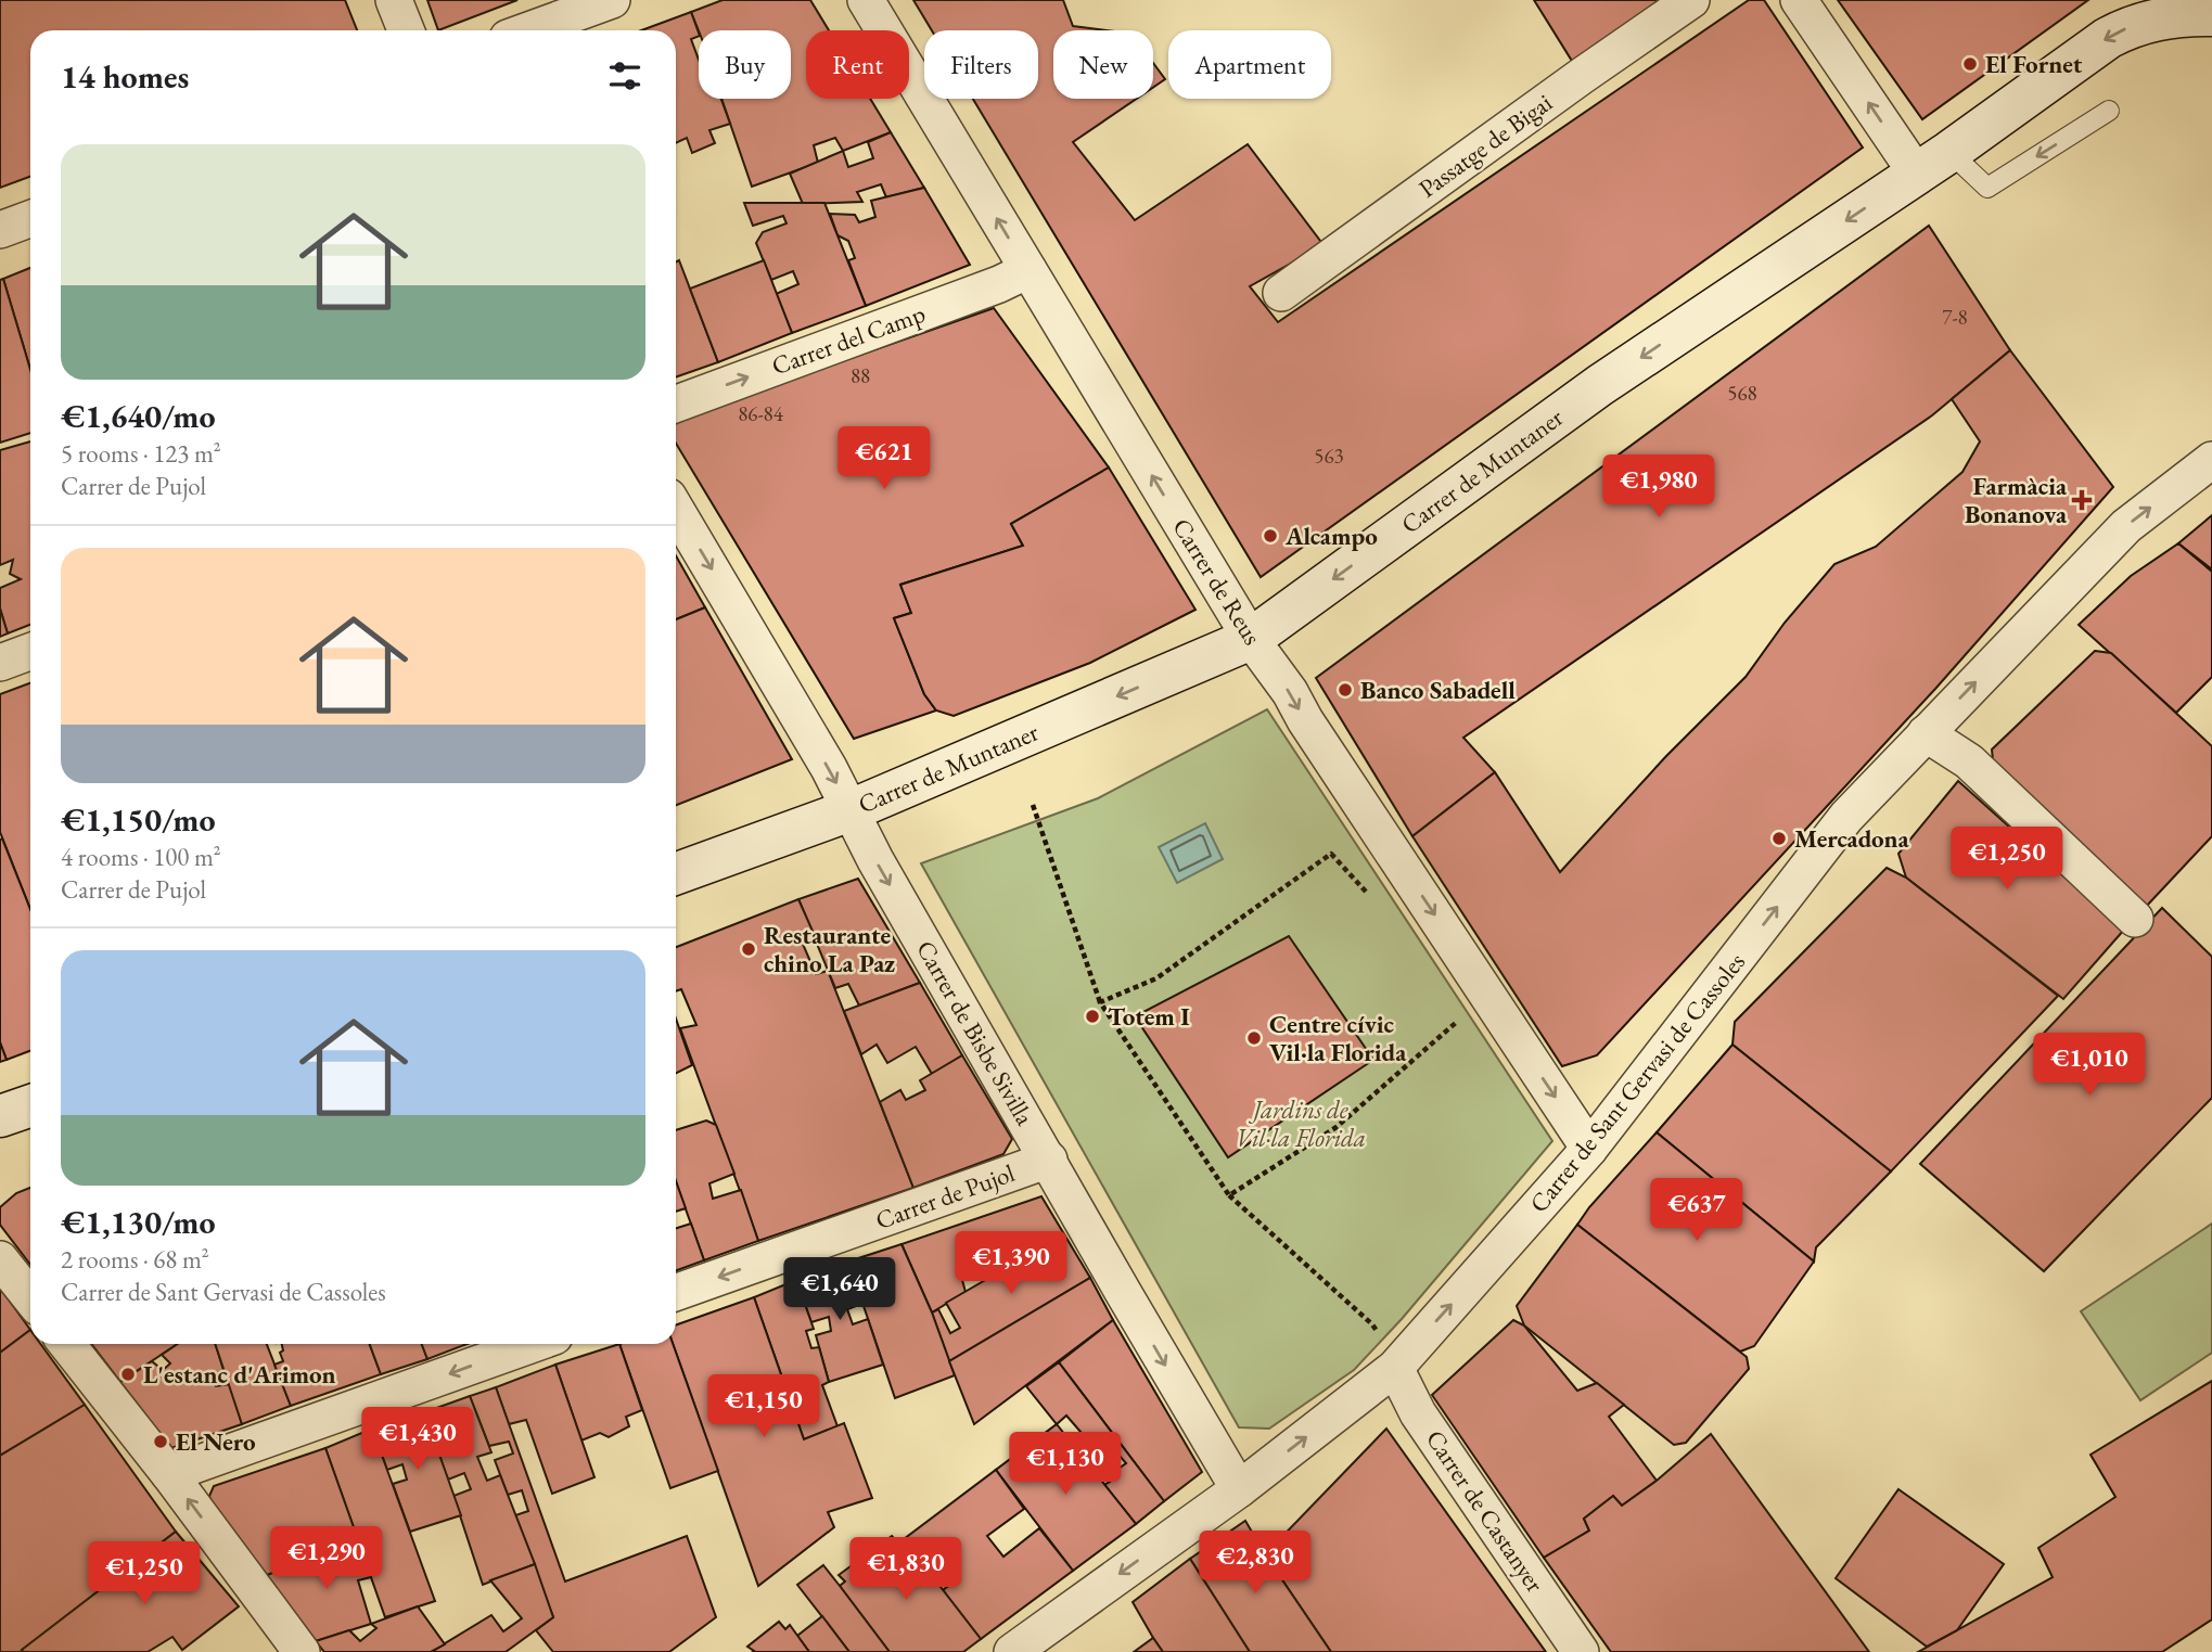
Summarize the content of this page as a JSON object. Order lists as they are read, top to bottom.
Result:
{
  "streets": {
    "street": [
      "Passatge de Bigai",
      "Carrer del Camp",
      "Carrer de Muntaner",
      "Carrer de Reus",
      "Carrer de Bisbe Sivilla",
      "Carrer de Sant Gervasi de Cassoles",
      "Carrer de Pujol",
      "Carrer de Castanyer"
    ]
  },
  "crossings": [
    ["Carrer del Camp", "Carrer de Reus"],
    ["Carrer de Muntaner", "Carrer de Reus"],
    ["Carrer de Muntaner", "Carrer de Bisbe Sivilla"],
    ["Carrer de Reus", "Carrer de Sant Gervasi de Cassoles"],
    ["Carrer de Bisbe Sivilla", "Carrer de Sant Gervasi de Cassoles"],
    ["Carrer de Bisbe Sivilla", "Carrer de Pujol"],
    ["Carrer de Sant Gervasi de Cassoles", "Carrer de Castanyer"]
  ],
  "one_way": [
    "Carrer del Camp",
    "Carrer de Muntaner",
    "Carrer de Bisbe Sivilla",
    "Carrer de Pujol"
  ],
  "parks": ["Jardins de Vil·la Florida"],
  "places": {
    "other": [
      "El Fornet",
      "Alcampo",
      "Banco Sabadell",
      "Mercadona",
      "Restaurante chino La Paz",
      "Totem I",
      "Centre cívic Vil·la Florida",
      "L'estanc d'Arimon",
      "El Nero"
    ],
    "health": ["Farmàcia Bonanova"]
  },
  "house_numbers": [
    "7-8",
    "88",
    "568",
    "86-84",
    "563"
  ],
  "page": {
    "chip": [
      "Buy",
      "Rent",
      "Filters",
      "New",
      "Apartment"
    ],
    "heading": "14 homes",
    "list": [
      {
        "name": "€1,640/mo",
        "note": "5 rooms · 123 m² · Carrer de Pujol"
      },
      {
        "name": "€1,150/mo",
        "note": "4 rooms · 100 m² · Carrer de Pujol"
      },
      {
        "name": "€1,130/mo",
        "note": "2 rooms · 68 m² · Carrer de Sant Gervasi de Cassoles"
      }
    ],
    "price": [
      "€621",
      "€1,980",
      "€1,250",
      "€1,010",
      "€637",
      "€1,390",
      "€1,640",
      "€1,150",
      "€1,430",
      "€1,130",
      "€1,290",
      "€2,830",
      "€1,830",
      "€1,250"
    ]
  }
}
